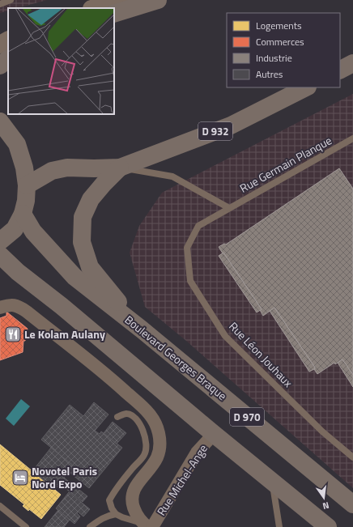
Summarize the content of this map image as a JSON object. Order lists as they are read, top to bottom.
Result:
{
  "streets": {
    "main road": ["D 932", "Boulevard Georges Braque", "D 970"],
    "street": ["Rue Michel-Ange"],
    "lane": ["Rue Germain Planque", "Rue Léon Jouhaux"]
  },
  "crossings": [
    ["Rue Germain Planque", "Rue Léon Jouhaux"],
    ["D 970", "Rue Michel-Ange"]
  ],
  "places": {
    "restaurant": ["Le Kolam Aulany"],
    "hotel": ["Novotel Paris Nord Expo"]
  },
  "legend": [
    "Logements",
    "Commerces",
    "Industrie",
    "Autres"
  ],
  "north": "bottom"
}
